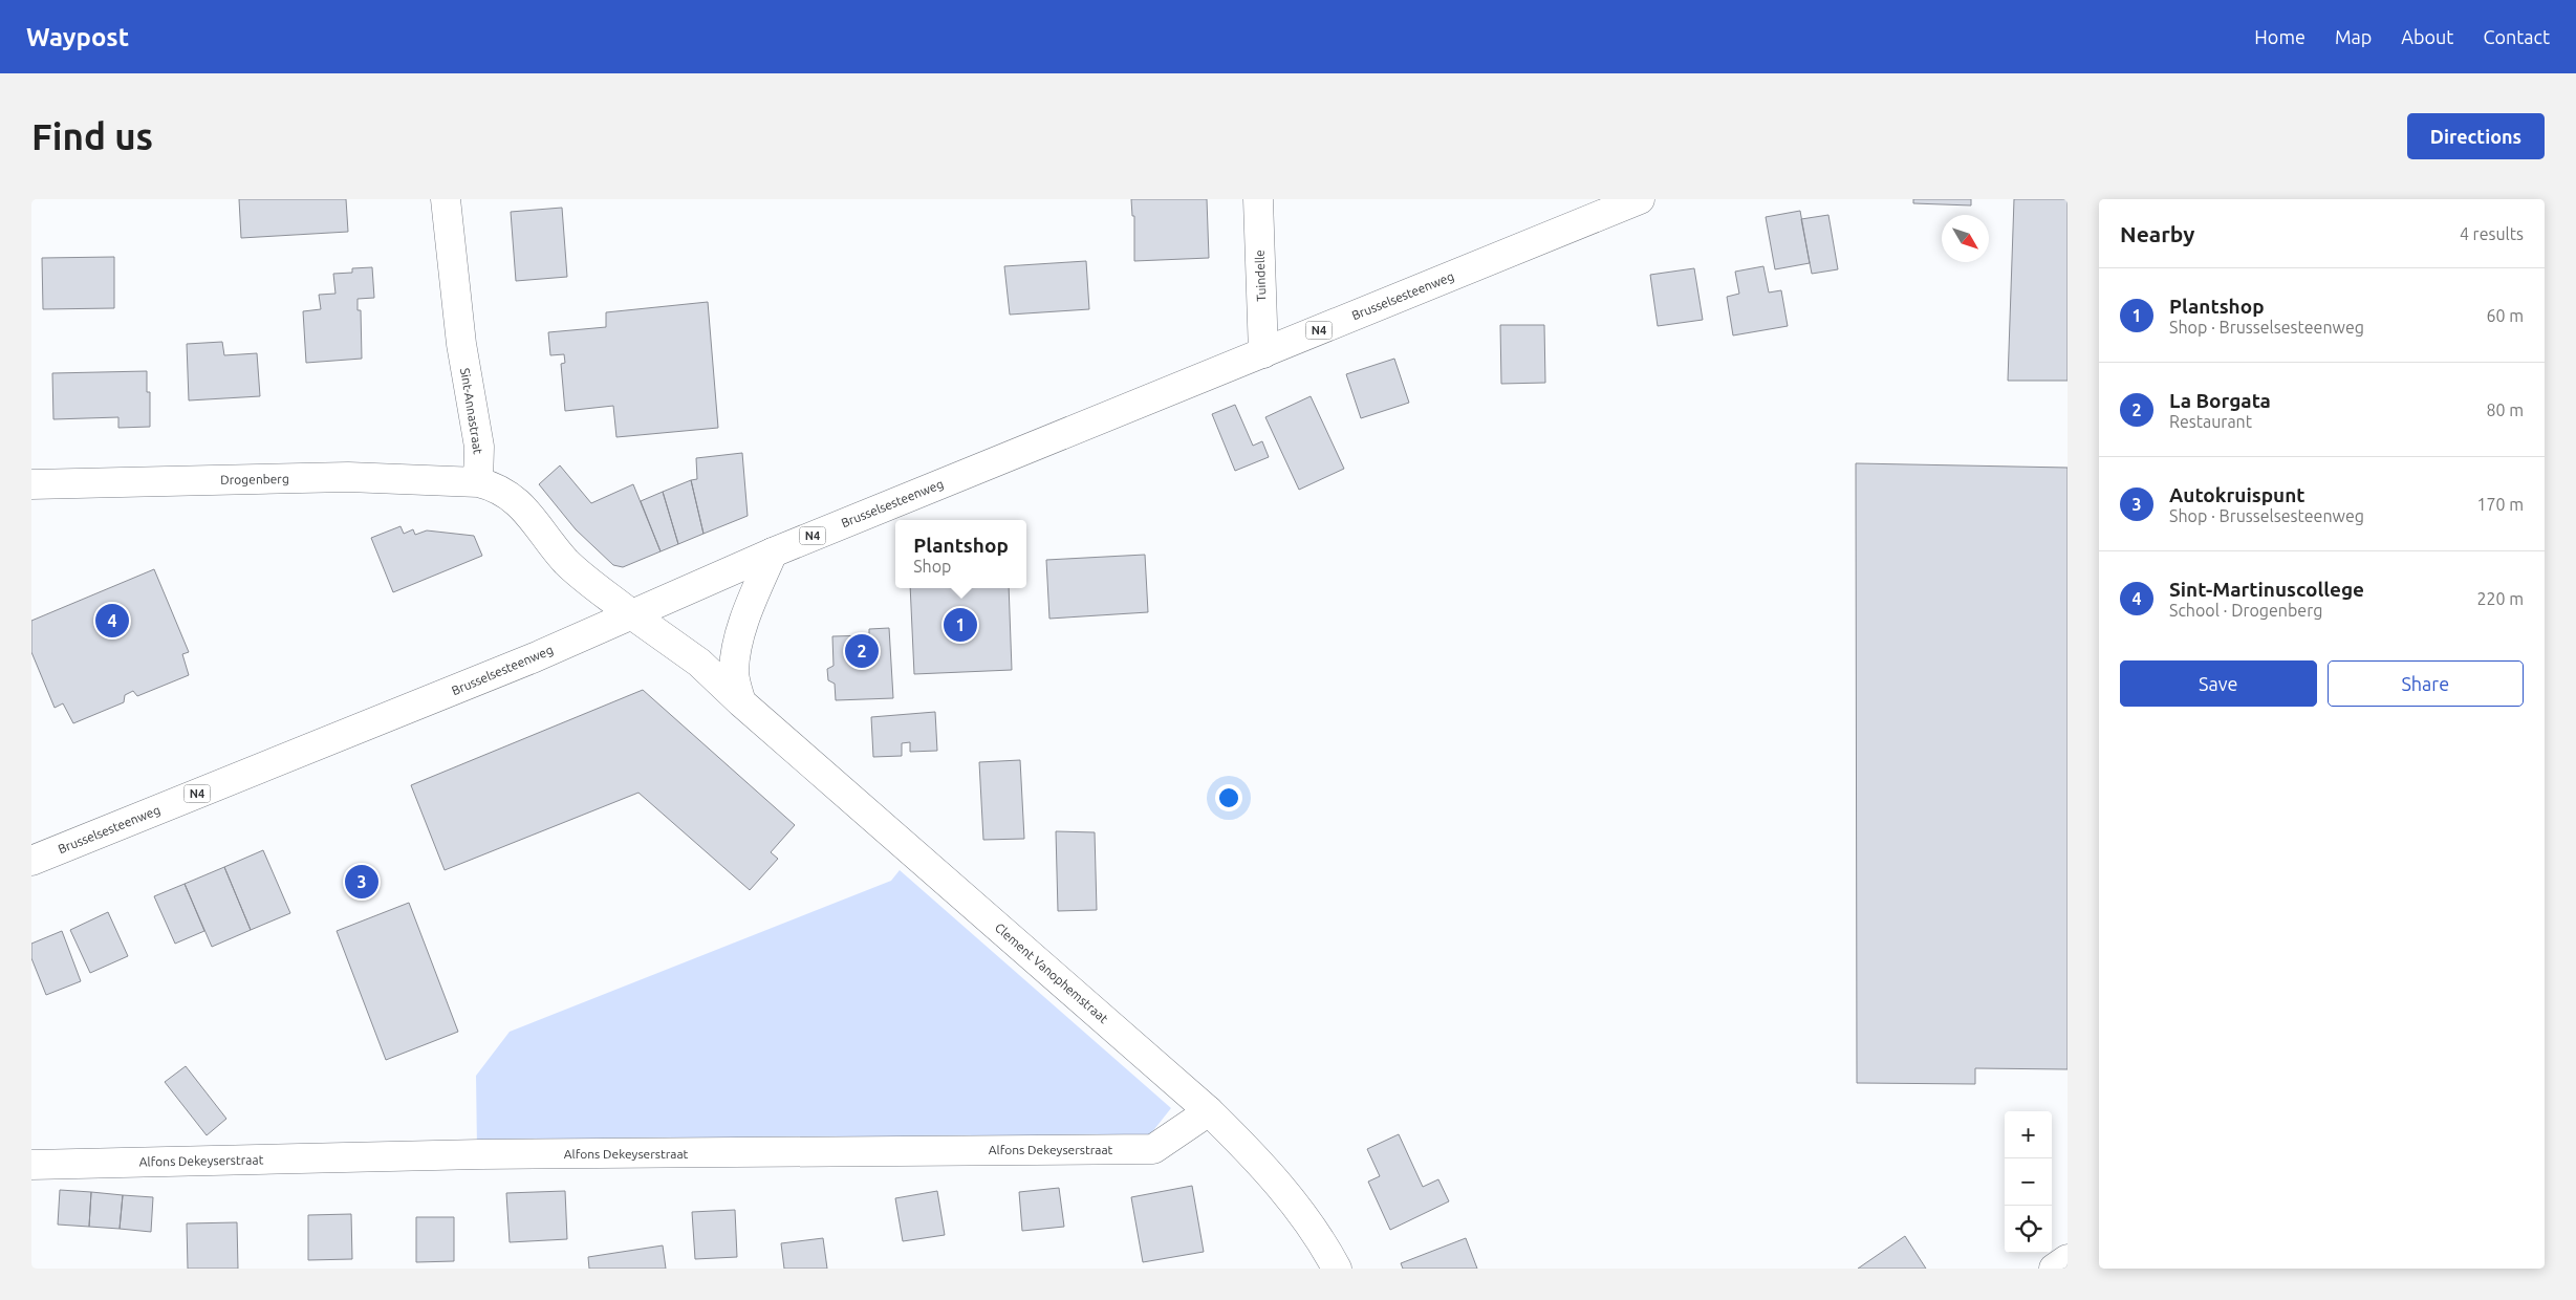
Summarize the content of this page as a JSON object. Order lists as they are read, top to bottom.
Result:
{
  "streets": {
    "street": [
      "Tuindelle",
      "Brusselsesteenweg",
      "N4",
      "Sint-Annastraat",
      "Drogenberg",
      "Clement Vanophemstraat",
      "Alfons Dekeyserstraat"
    ]
  },
  "crossings": [
    ["Tuindelle", "Brusselsesteenweg"],
    ["Brusselsesteenweg", "Clement Vanophemstraat"],
    ["Sint-Annastraat", "Drogenberg"],
    ["Clement Vanophemstraat", "Alfons Dekeyserstraat"]
  ],
  "north": "bottom right",
  "page": {
    "header": "Waypost",
    "nav": [
      "Home",
      "Map",
      "About",
      "Contact"
    ],
    "buttons": [
      "Directions",
      ["Save", "Share"]
    ],
    "title": "Find us",
    "heading": ["Nearby", "4 results"],
    "list": [
      {
        "mark": "1",
        "name": "Plantshop",
        "note": "Shop · Brusselsesteenweg",
        "value": "60 m"
      },
      {
        "mark": "2",
        "name": "La Borgata",
        "note": "Restaurant",
        "value": "80 m"
      },
      {
        "mark": "3",
        "name": "Autokruispunt",
        "note": "Shop · Brusselsesteenweg",
        "value": "170 m"
      },
      {
        "mark": "4",
        "name": "Sint-Martinuscollege",
        "note": "School · Drogenberg",
        "value": "220 m"
      }
    ],
    "popup": ["Plantshop", "Shop"],
    "pins": [
      "4",
      "1",
      "2",
      "3"
    ],
    "map_buttons": ["+", "−"]
  }
}
